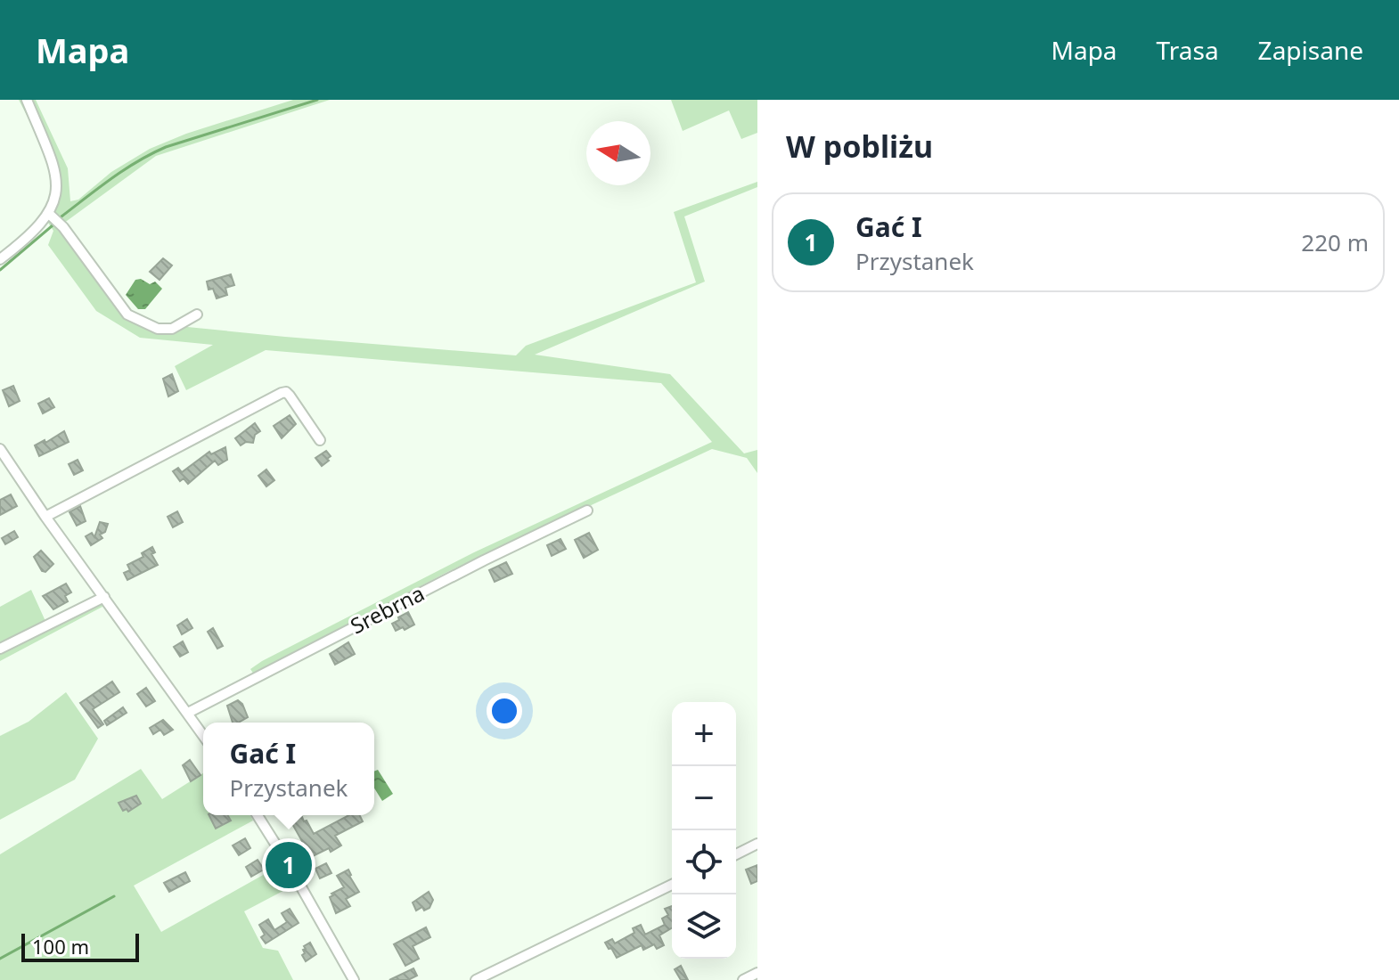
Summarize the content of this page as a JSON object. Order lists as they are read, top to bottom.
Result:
{
  "streets": {
    "street": ["Srebrna"]
  },
  "scale_bar": "100 m",
  "north": "left",
  "page": {
    "header": "Mapa",
    "nav": ["Mapa", "Trasa", "Zapisane"],
    "heading": "W pobliżu",
    "list": [
      {
        "mark": "1",
        "name": "Gać I",
        "note": "Przystanek",
        "value": "220 m"
      }
    ],
    "map_buttons": ["+", "−"],
    "popup": ["Gać I", "Przystanek"],
    "pins": "1",
    "scale": "100 m"
  }
}
